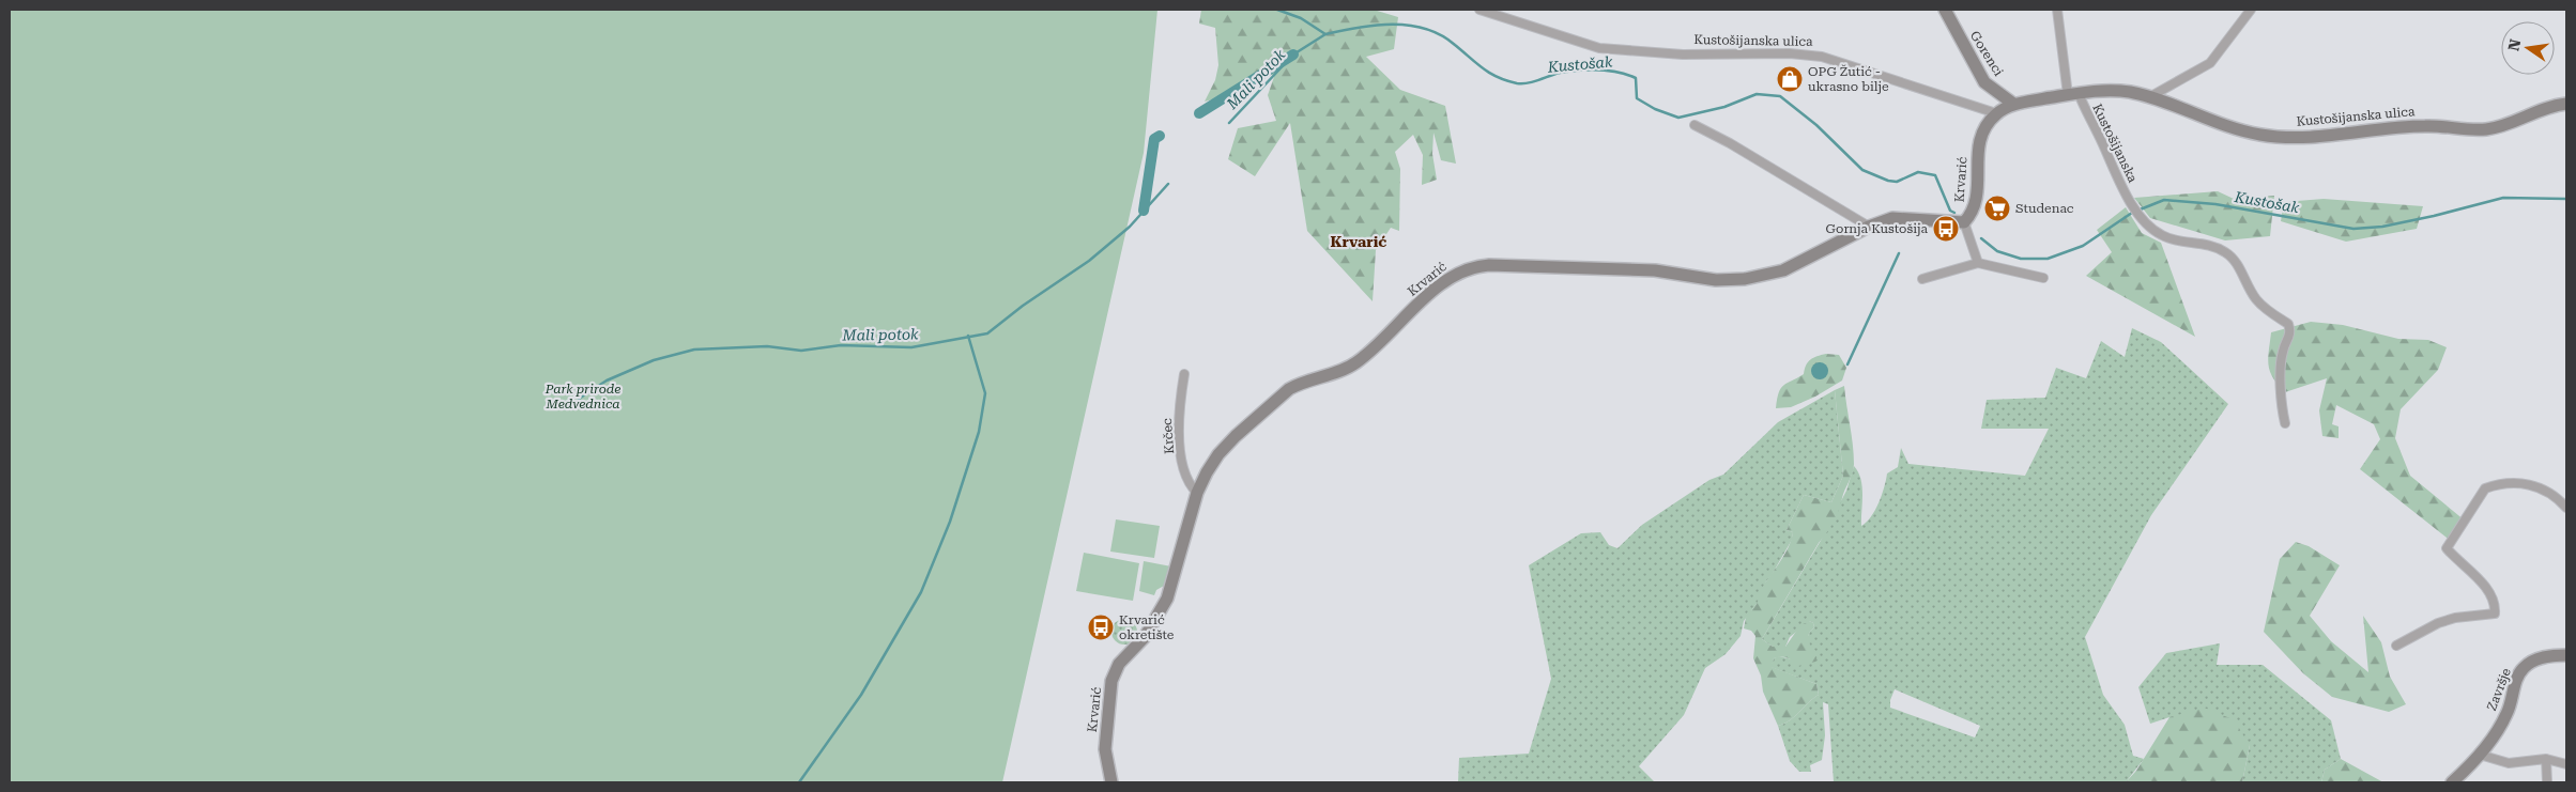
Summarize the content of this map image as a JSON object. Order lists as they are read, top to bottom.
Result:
{
  "streets": {
    "street": [
      "Kustošijanska ulica",
      "Gorenci",
      "Kustošijanska",
      "Krvarić",
      "Krčec",
      "Završje"
    ]
  },
  "crossings": [
    ["Kustošijanska ulica", "Gorenci"],
    ["Kustošijanska ulica", "Kustošijanska"],
    ["Kustošijanska ulica", "Krvarić"],
    ["Krvarić", "Krčec"]
  ],
  "districts": ["Krvarić"],
  "water": ["Kustošak", "Mali potok"],
  "parks": ["Park prirode Medvednica"],
  "places": {
    "shop": ["OPG Žutić - ukrasno bilje"],
    "supermarket": ["Studenac"],
    "bus stop": ["Gornja Kustošija", "Krvarić okretište"]
  },
  "north": "left"
}
